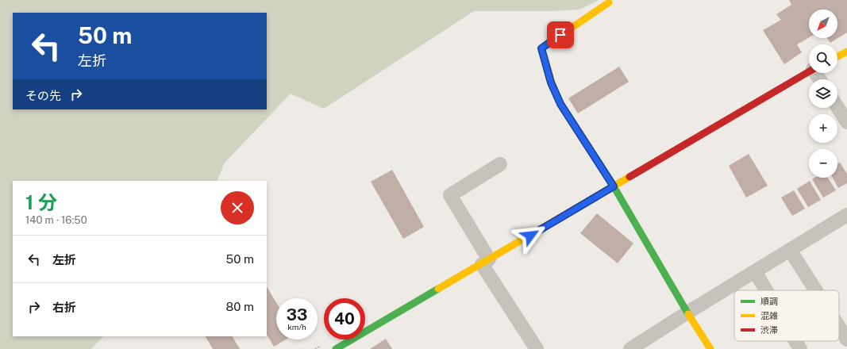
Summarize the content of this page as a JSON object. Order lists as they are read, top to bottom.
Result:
{
  "legend": ["順調", "混雑", "渋滞"],
  "north": "bottom left",
  "page": {
    "map_buttons": ["+", "−"],
    "turn": ["50 m", "左折"],
    "then": "その先",
    "heading": ["1 分", "140 m · 16:50"],
    "list": [
      {
        "name": "左折",
        "value": "50 m"
      },
      {
        "name": "右折",
        "value": "80 m"
      }
    ],
    "speed": "33 km/h",
    "limit": "40"
  }
}
